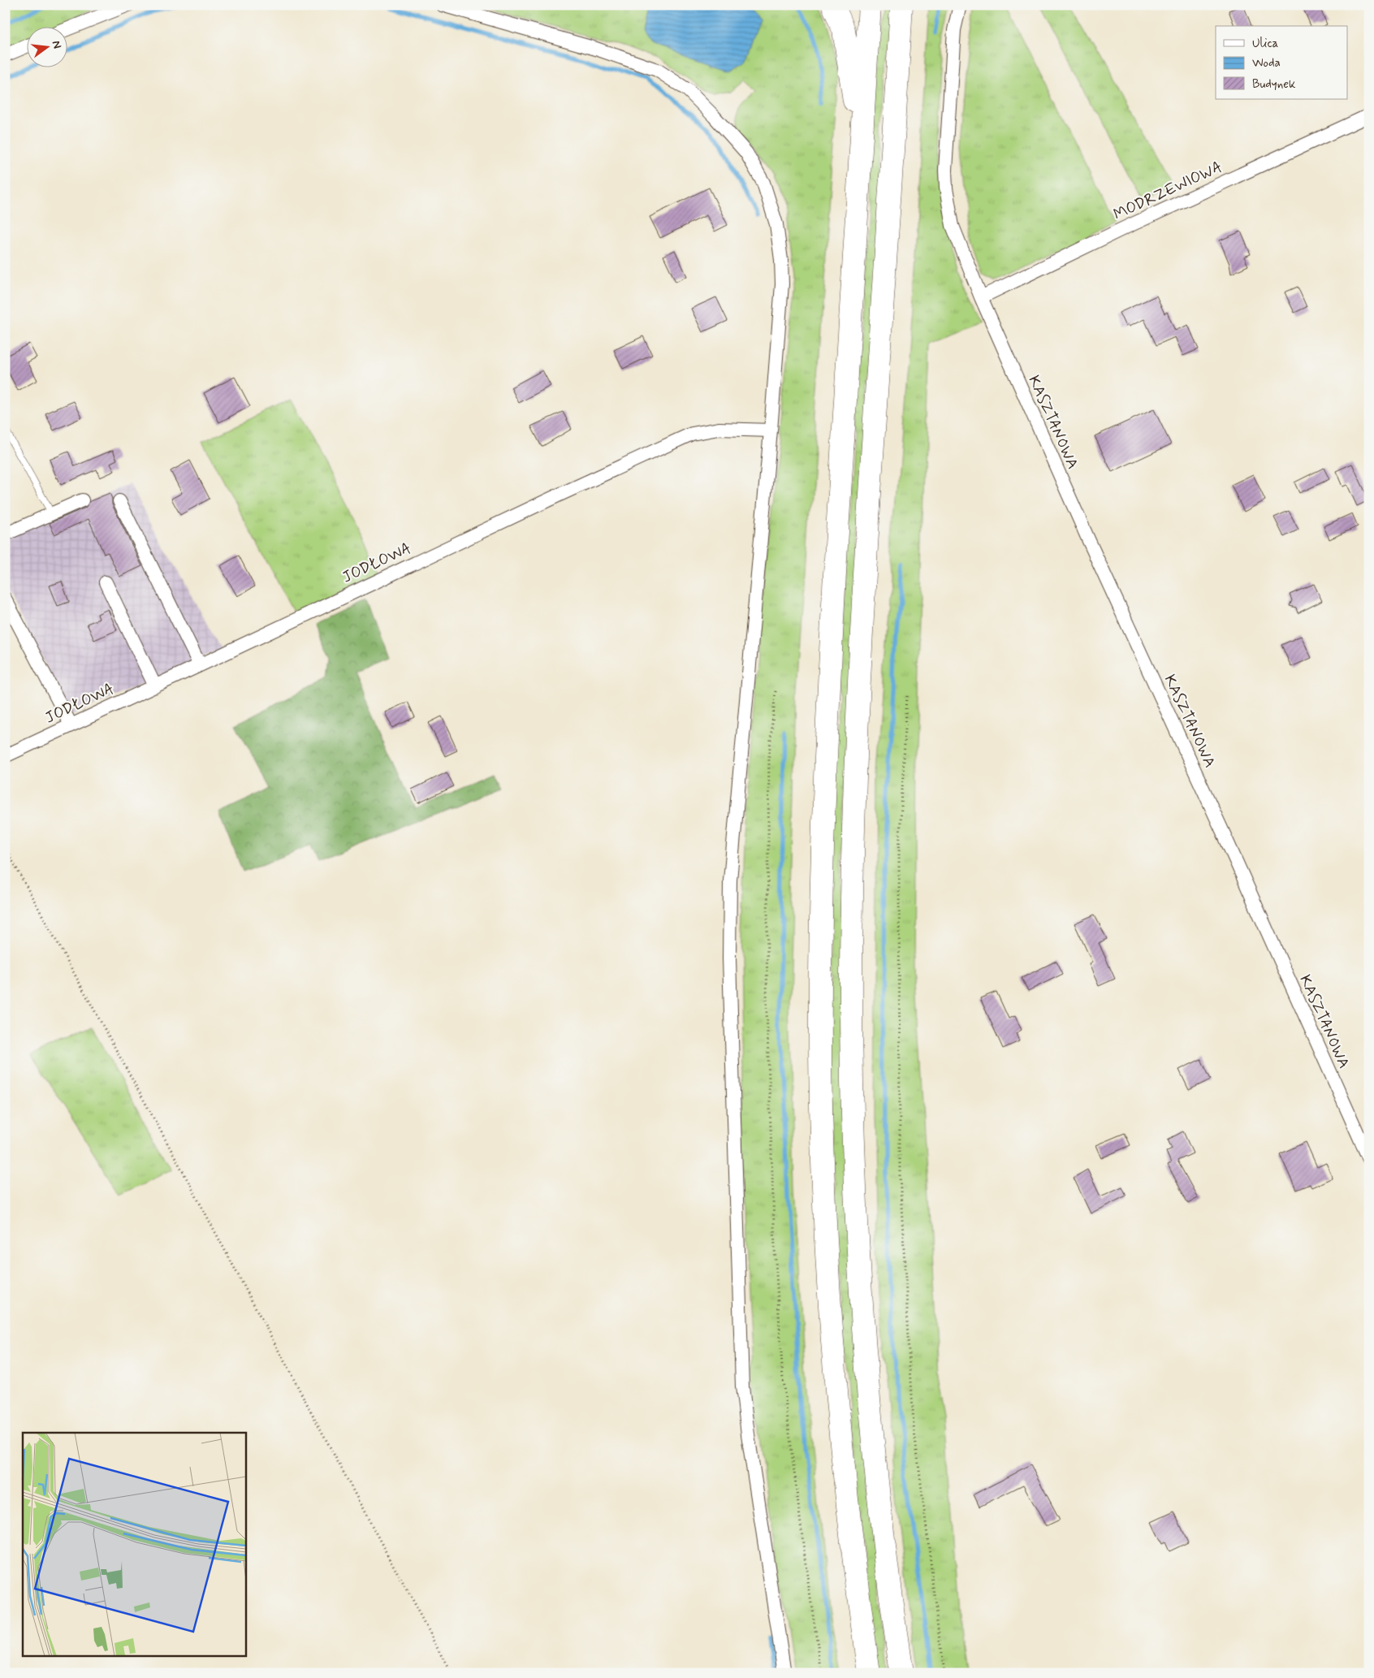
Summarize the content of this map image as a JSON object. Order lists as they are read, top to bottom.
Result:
{
  "streets": {
    "street": ["MODRZEWIOWA", "KASZTANOWA", "JODŁOWA"]
  },
  "crossings": [
    ["MODRZEWIOWA", "KASZTANOWA"]
  ],
  "legend": ["Ulica", "Woda", "Budynek"],
  "north": "right"
}
